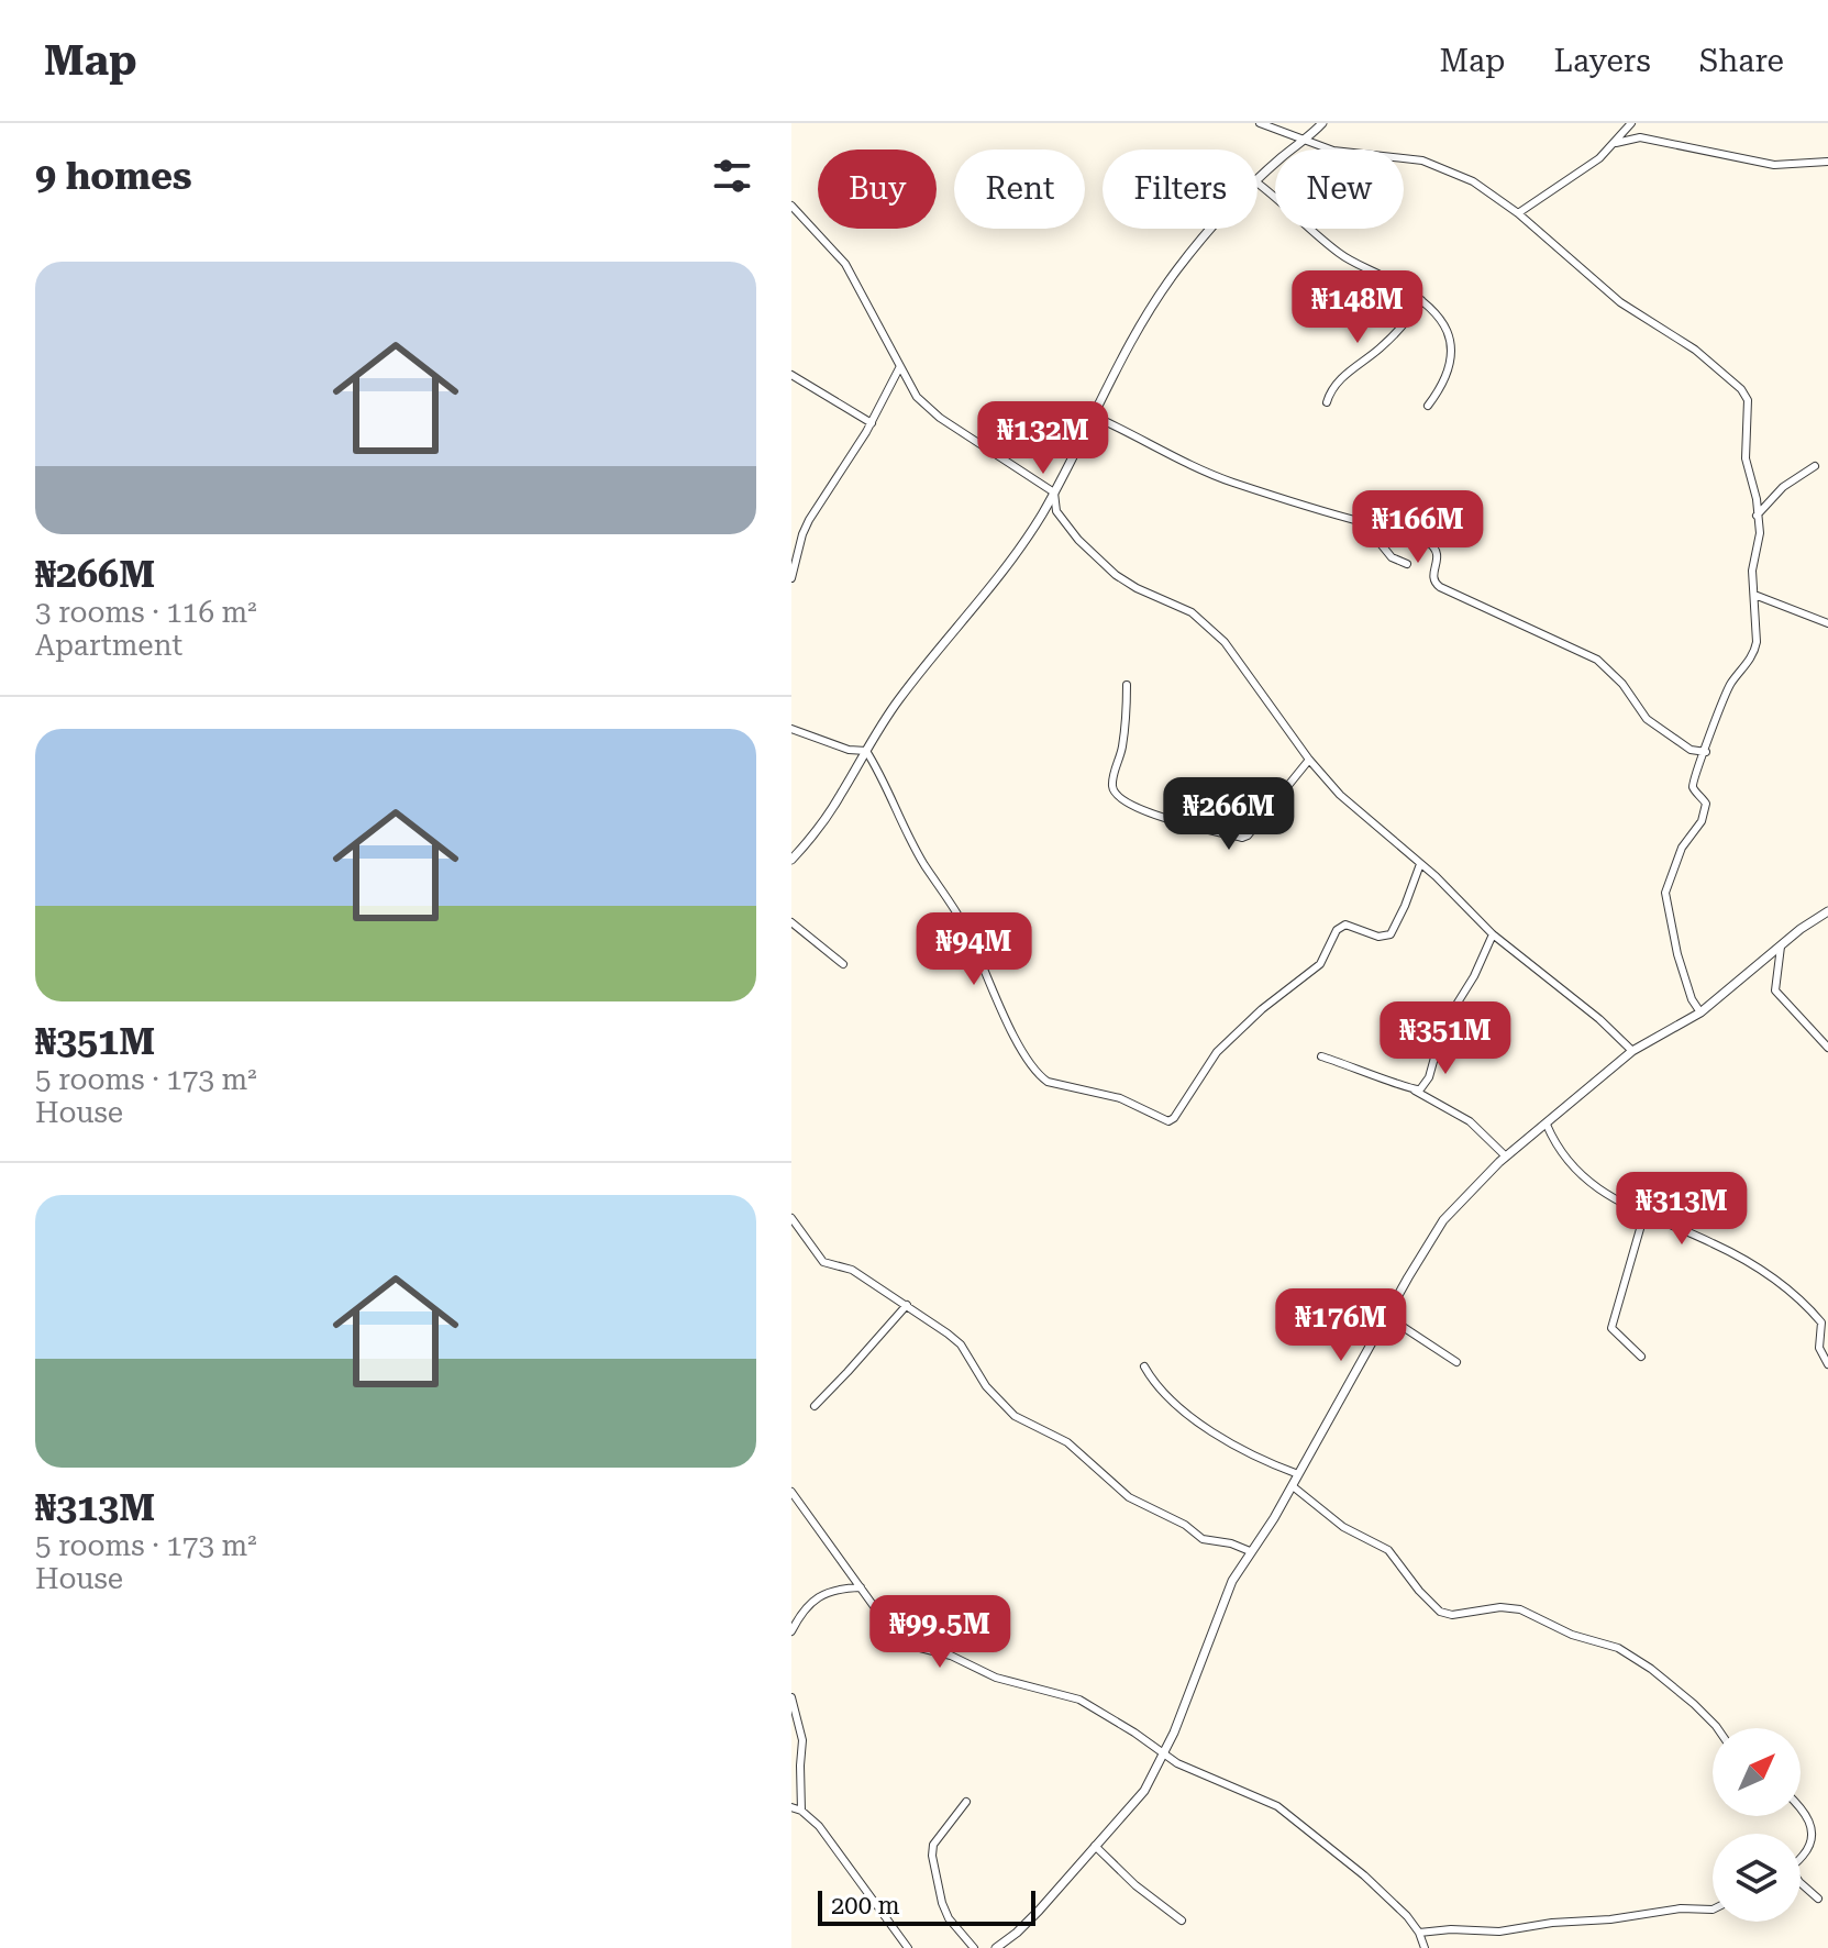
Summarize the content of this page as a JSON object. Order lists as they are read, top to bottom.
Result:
{
  "scale_bar": "200 m",
  "north": "top right",
  "page": {
    "header": "Map",
    "nav": ["Map", "Layers", "Share"],
    "heading": "9 homes",
    "chip": [
      "Buy",
      "Rent",
      "Filters",
      "New"
    ],
    "list": [
      {
        "name": "₦266M",
        "note": "3 rooms · 116 m² · Apartment"
      },
      {
        "name": "₦351M",
        "note": "5 rooms · 173 m² · House"
      },
      {
        "name": "₦313M",
        "note": "5 rooms · 173 m² · House"
      }
    ],
    "price": [
      "₦148M",
      "₦132M",
      "₦166M",
      "₦266M",
      "₦94M",
      "₦351M",
      "₦313M",
      "₦176M",
      "₦99.5M"
    ],
    "scale": "200 m"
  }
}
